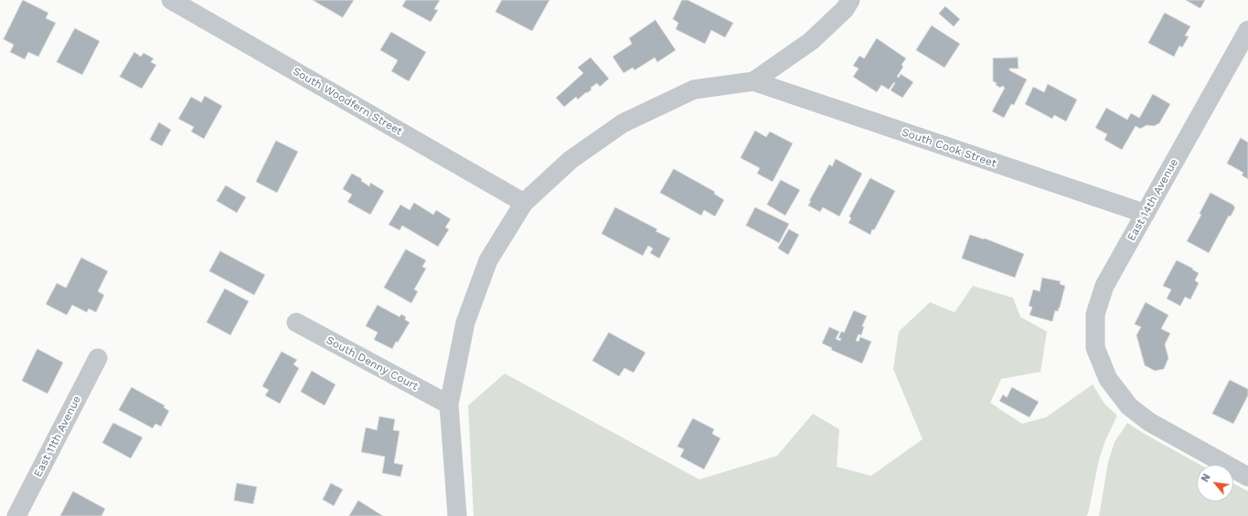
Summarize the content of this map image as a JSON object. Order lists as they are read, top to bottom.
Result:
{
  "streets": {
    "street": [
      "South Woodfern Street",
      "South Cook Street",
      "East 14th Avenue",
      "South Denny Court",
      "East 11th Avenue"
    ]
  },
  "crossings": [
    ["South Cook Street", "East 14th Avenue"]
  ],
  "north": "top left"
}
